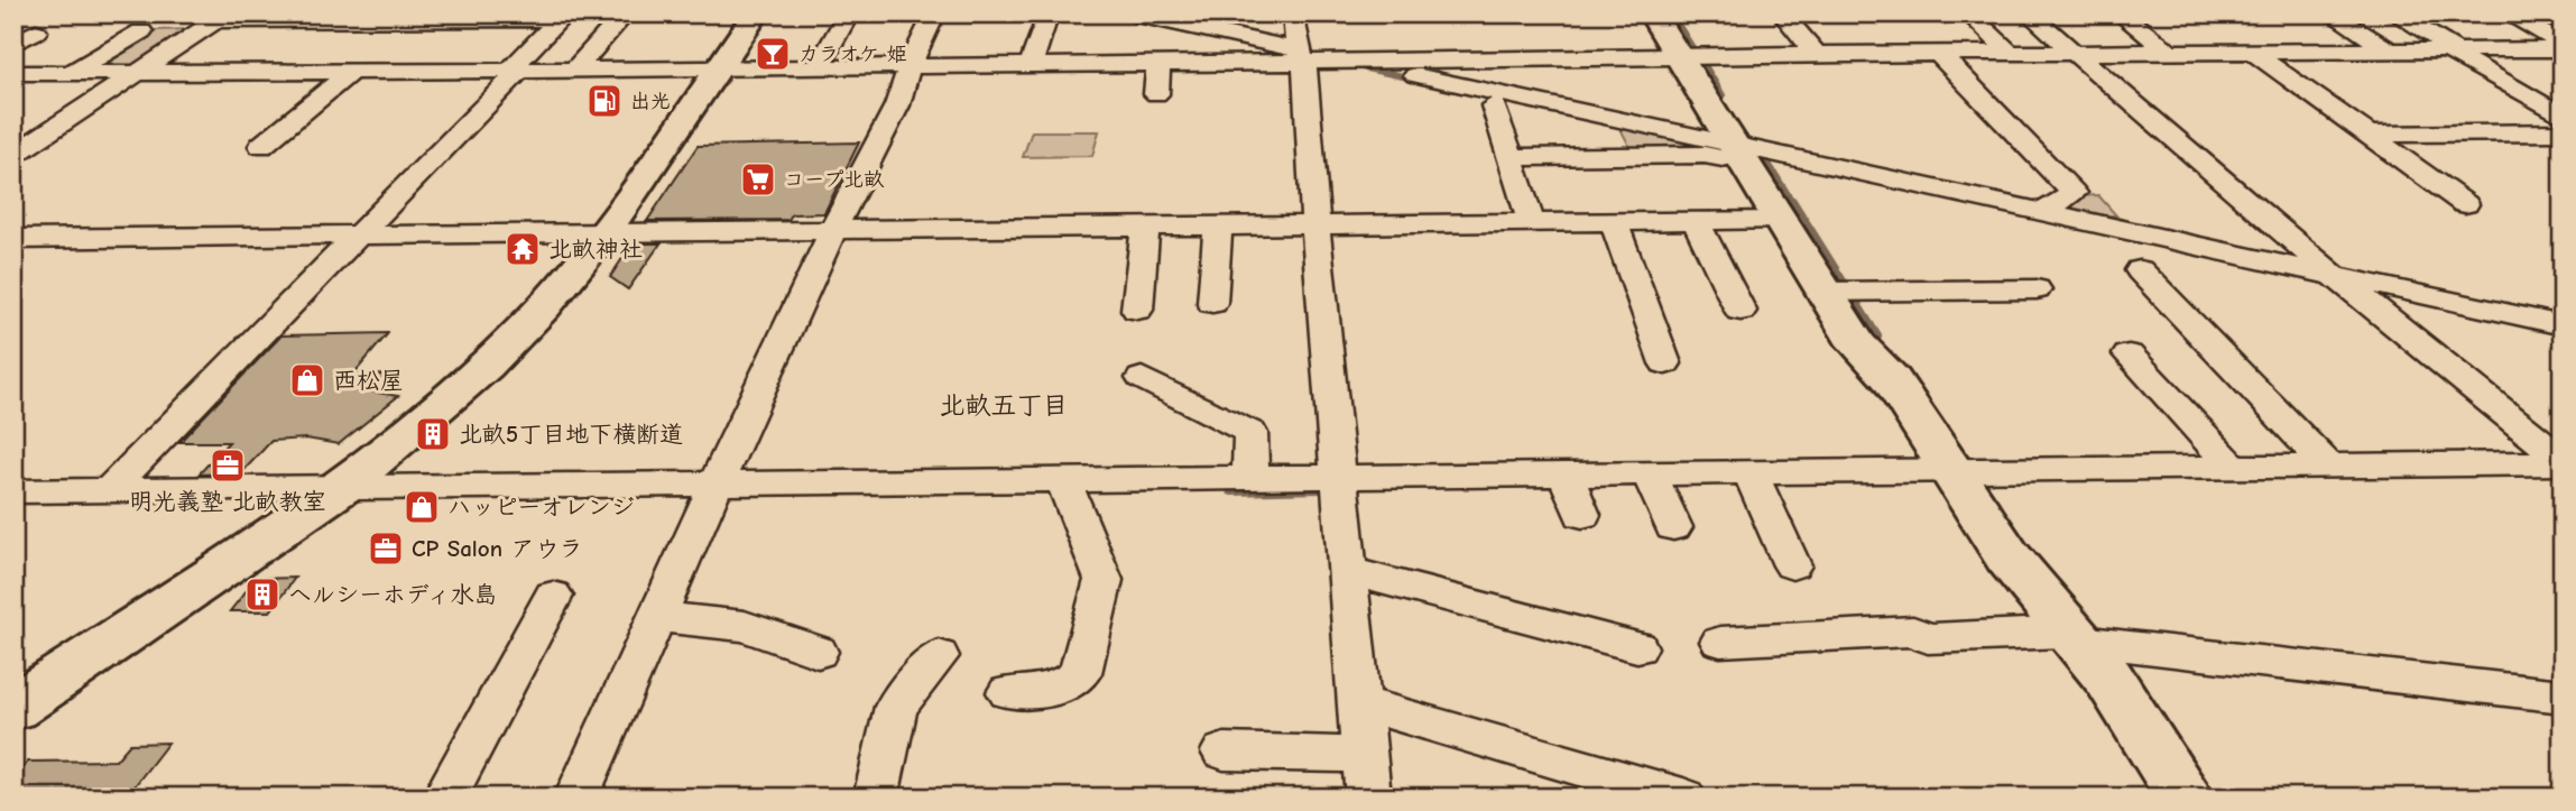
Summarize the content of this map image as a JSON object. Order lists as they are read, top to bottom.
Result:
{
  "districts": ["北畝五丁目"],
  "places": {
    "bar": ["カラオケ 姫"],
    "fuel station": ["出光"],
    "supermarket": ["コープ北畝"],
    "temple": ["北畝神社"],
    "shop": ["西松屋", "ハッピーオレンジ"],
    "building": ["北畝5丁目地下横断道", "ヘルシーホディ水島"],
    "office": ["明光義塾 北畝教室", "CP Salon アウラ"]
  }
}
